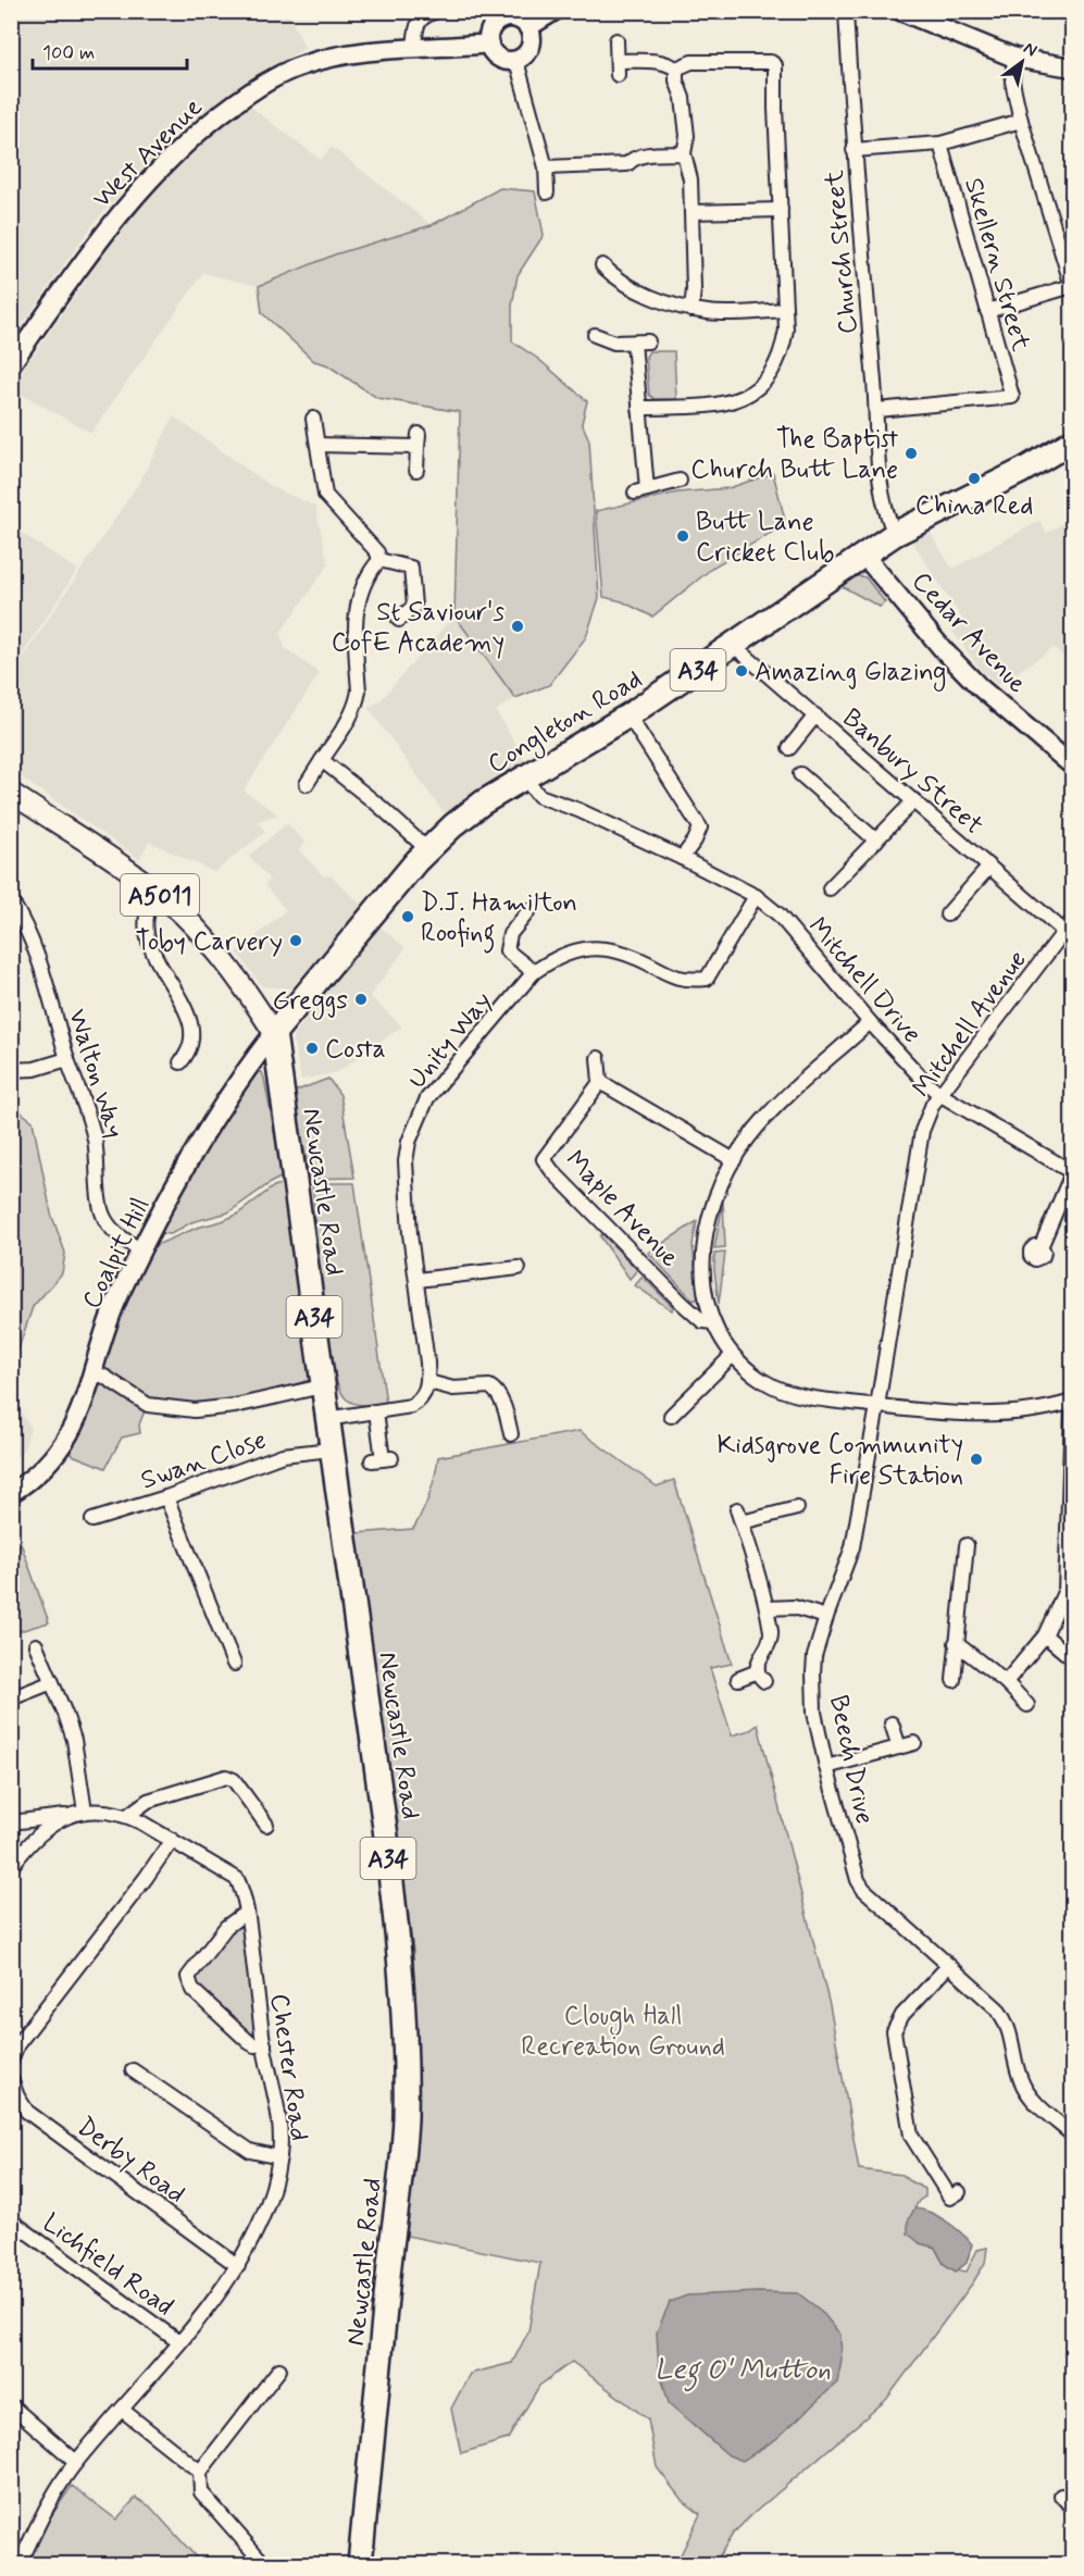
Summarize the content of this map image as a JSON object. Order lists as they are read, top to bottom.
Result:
{
  "streets": {
    "highway": ["A34", "Congleton Road", "Newcastle Road"],
    "main road": ["A5011"],
    "street": [
      "West Avenue",
      "Church Street",
      "Skellern Street",
      "Cedar Avenue",
      "Banbury Street",
      "Mitchell Drive",
      "Mitchell Avenue",
      "Unity Way",
      "Walton Way",
      "Maple Avenue",
      "Coalpit Hill",
      "Swan Close",
      "Beech Drive",
      "Chester Road",
      "Derby Road",
      "Lichfield Road"
    ]
  },
  "crossings": [
    ["Church Street", "Skellern Street"],
    ["Church Street", "Congleton Road"],
    ["Cedar Avenue", "Congleton Road"],
    ["Congleton Road", "Banbury Street"],
    ["Congleton Road", "A5011"],
    ["Congleton Road", "Mitchell Drive"],
    ["Congleton Road", "Newcastle Road"],
    ["Congleton Road", "Coalpit Hill"],
    ["Banbury Street", "Mitchell Avenue"],
    ["A5011", "Newcastle Road"],
    ["A5011", "Coalpit Hill"],
    ["Mitchell Drive", "Mitchell Avenue"],
    ["Mitchell Drive", "Unity Way"],
    ["Mitchell Avenue", "Beech Drive"],
    ["Walton Way", "Coalpit Hill"],
    ["Newcastle Road", "Coalpit Hill"],
    ["Newcastle Road", "Swan Close"],
    ["Chester Road", "Derby Road"],
    ["Chester Road", "Lichfield Road"]
  ],
  "water": ["Leg O' Mutton"],
  "parks": ["Clough Hall Recreation Ground"],
  "places": [
    "The Baptist Church Butt Lane",
    "China Red",
    "Butt Lane Cricket Club",
    "St Saviour's CofE Academy",
    "Amazing Glazing",
    "D.J. Hamilton Roofing",
    "Toby Carvery",
    "Greggs",
    "Costa",
    "Kidsgrove Community Fire Station"
  ],
  "scale_bar": "100 m",
  "north": "top right"
}
